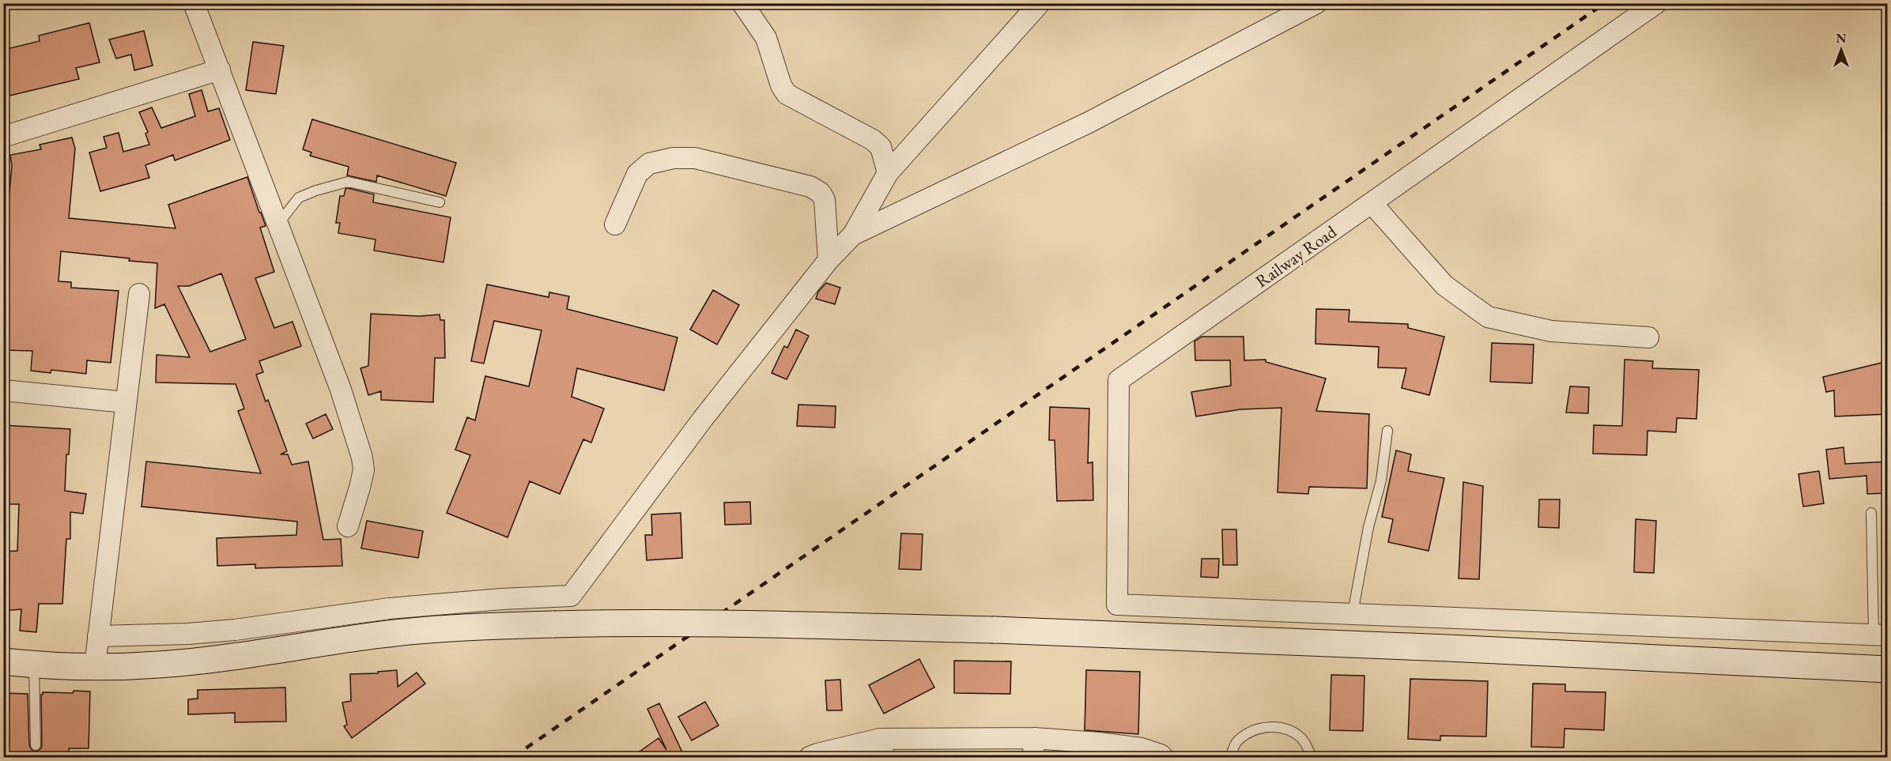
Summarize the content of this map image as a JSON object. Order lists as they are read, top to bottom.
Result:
{
  "streets": {
    "street": ["Railway Road"]
  },
  "north": "top"
}
